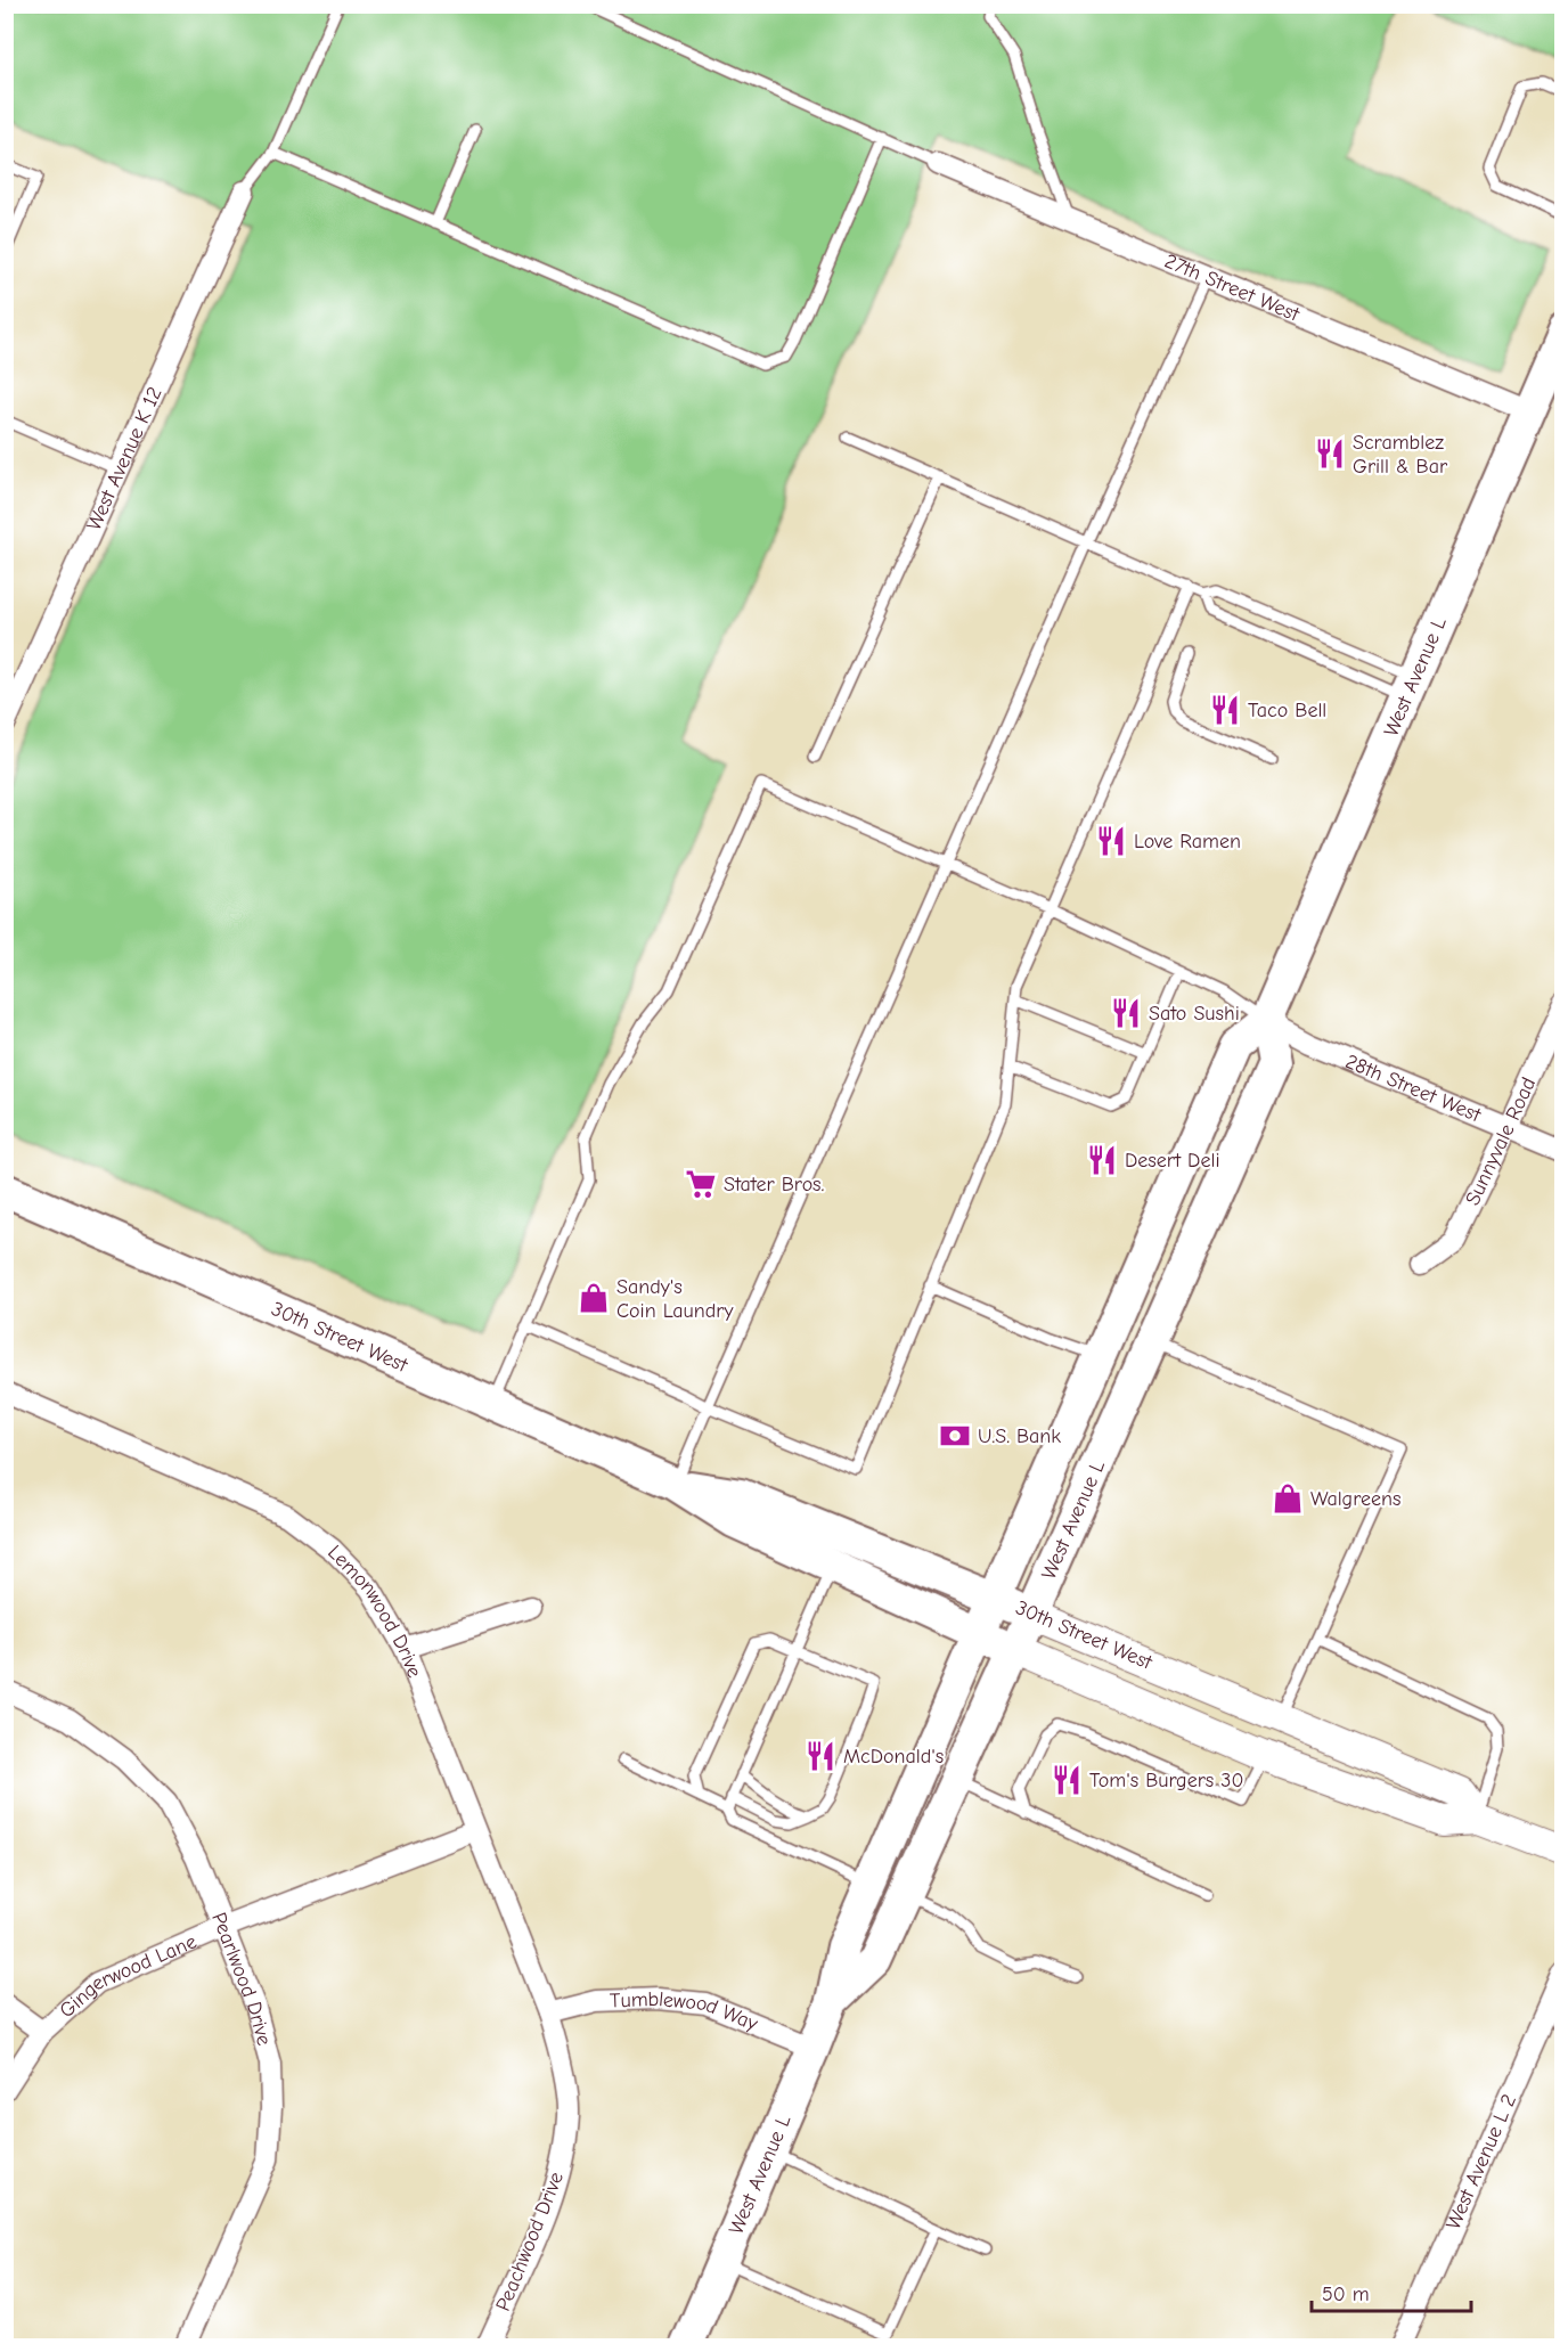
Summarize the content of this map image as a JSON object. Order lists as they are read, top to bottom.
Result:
{
  "streets": {
    "main road": ["West Avenue L", "30th Street West"],
    "street": [
      "27th Street West",
      "West Avenue K 12",
      "28th Street West",
      "Sunnyvale Road",
      "Lemonwood Drive",
      "Gingerwood Lane",
      "Pearlwood Drive",
      "Tumblewood Way",
      "West Avenue L 2",
      "Peachwood Drive"
    ]
  },
  "crossings": [
    ["27th Street West", "West Avenue L"],
    ["West Avenue L", "28th Street West"],
    ["West Avenue L", "30th Street West"],
    ["West Avenue L", "Tumblewood Way"],
    ["28th Street West", "Sunnyvale Road"],
    ["Lemonwood Drive", "Gingerwood Lane"],
    ["Lemonwood Drive", "Tumblewood Way"],
    ["Lemonwood Drive", "Peachwood Drive"],
    ["Gingerwood Lane", "Pearlwood Drive"],
    ["Tumblewood Way", "Peachwood Drive"]
  ],
  "places": {
    "restaurant": [
      "Scramblez Grill & Bar",
      "Taco Bell",
      "Love Ramen",
      "Sato Sushi",
      "Desert Deli",
      "McDonald's",
      "Tom's Burgers 30"
    ],
    "supermarket": ["Stater Bros."],
    "shop": ["Sandy's Coin Laundry", "Walgreens"],
    "bank": ["U.S. Bank"]
  },
  "scale_bar": "50 m"
}
